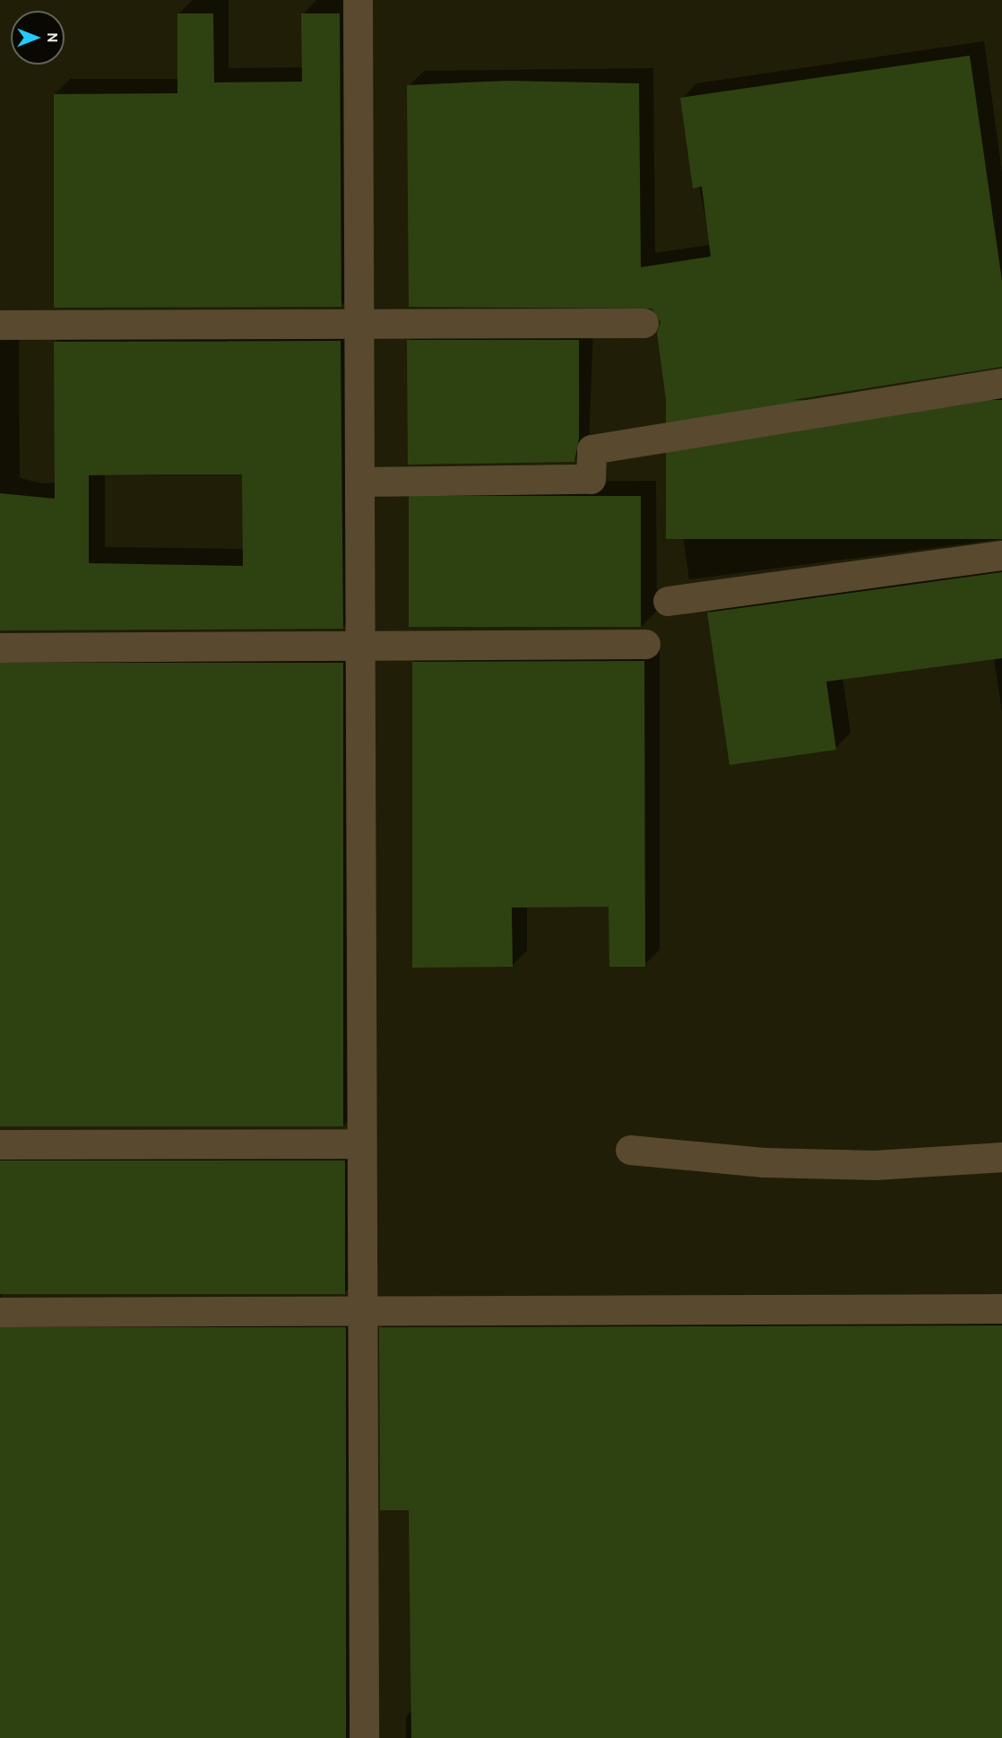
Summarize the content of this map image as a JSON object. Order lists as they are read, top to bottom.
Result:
{
  "north": "right"
}
